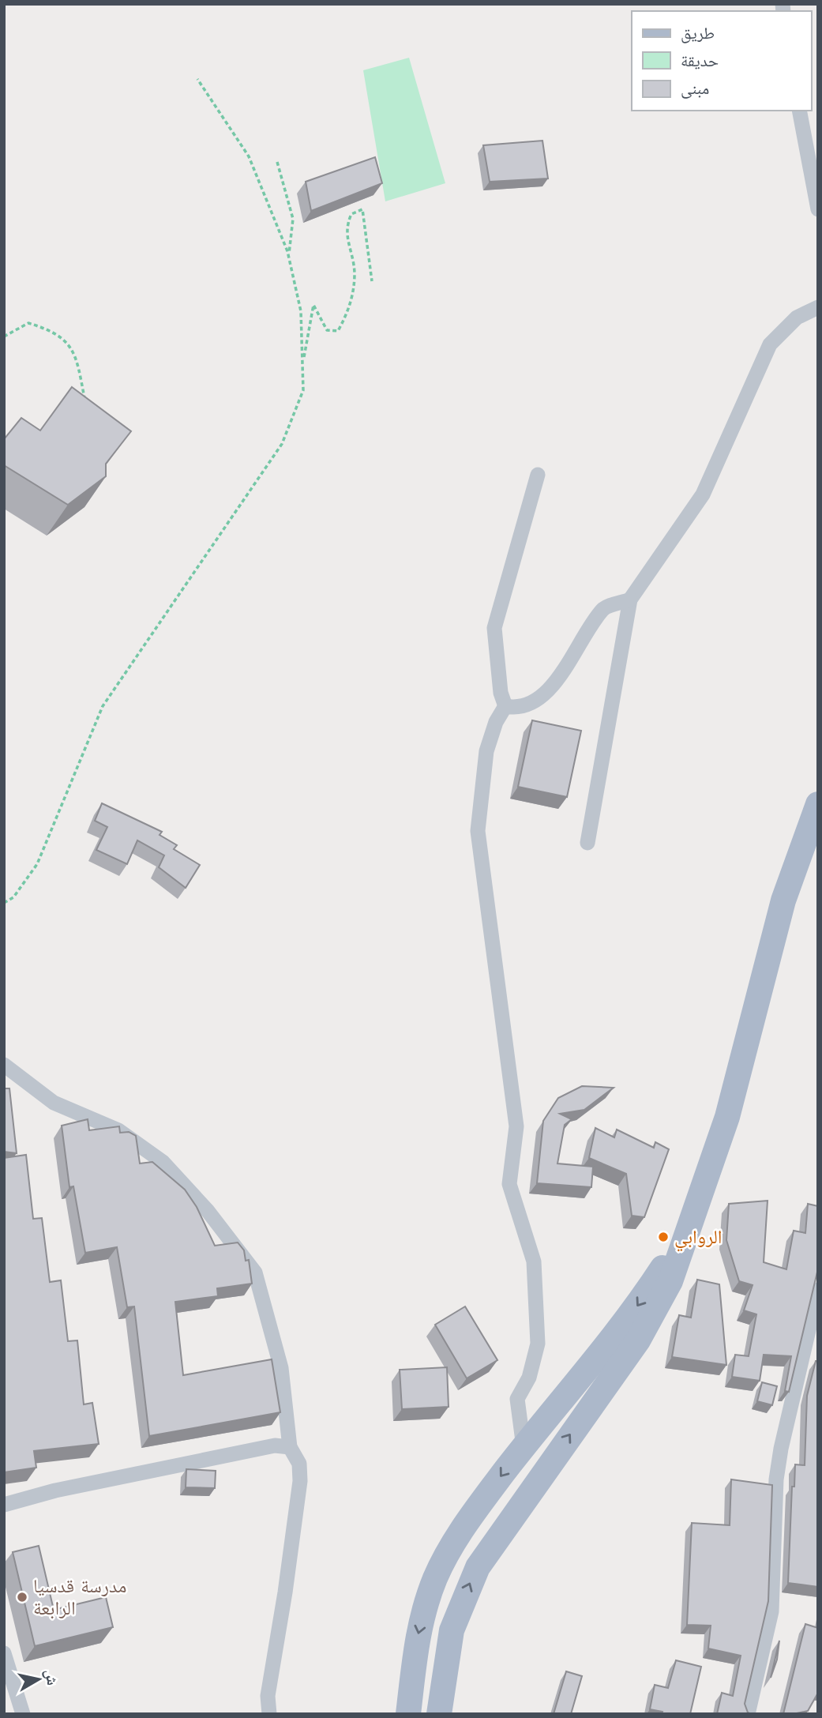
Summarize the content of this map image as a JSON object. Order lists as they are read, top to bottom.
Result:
{
  "places": ["الروابي", "مدرسة قدسيا الرابعة"],
  "legend": ["طريق", "حديقة", "مبنى"],
  "north": "right"
}
